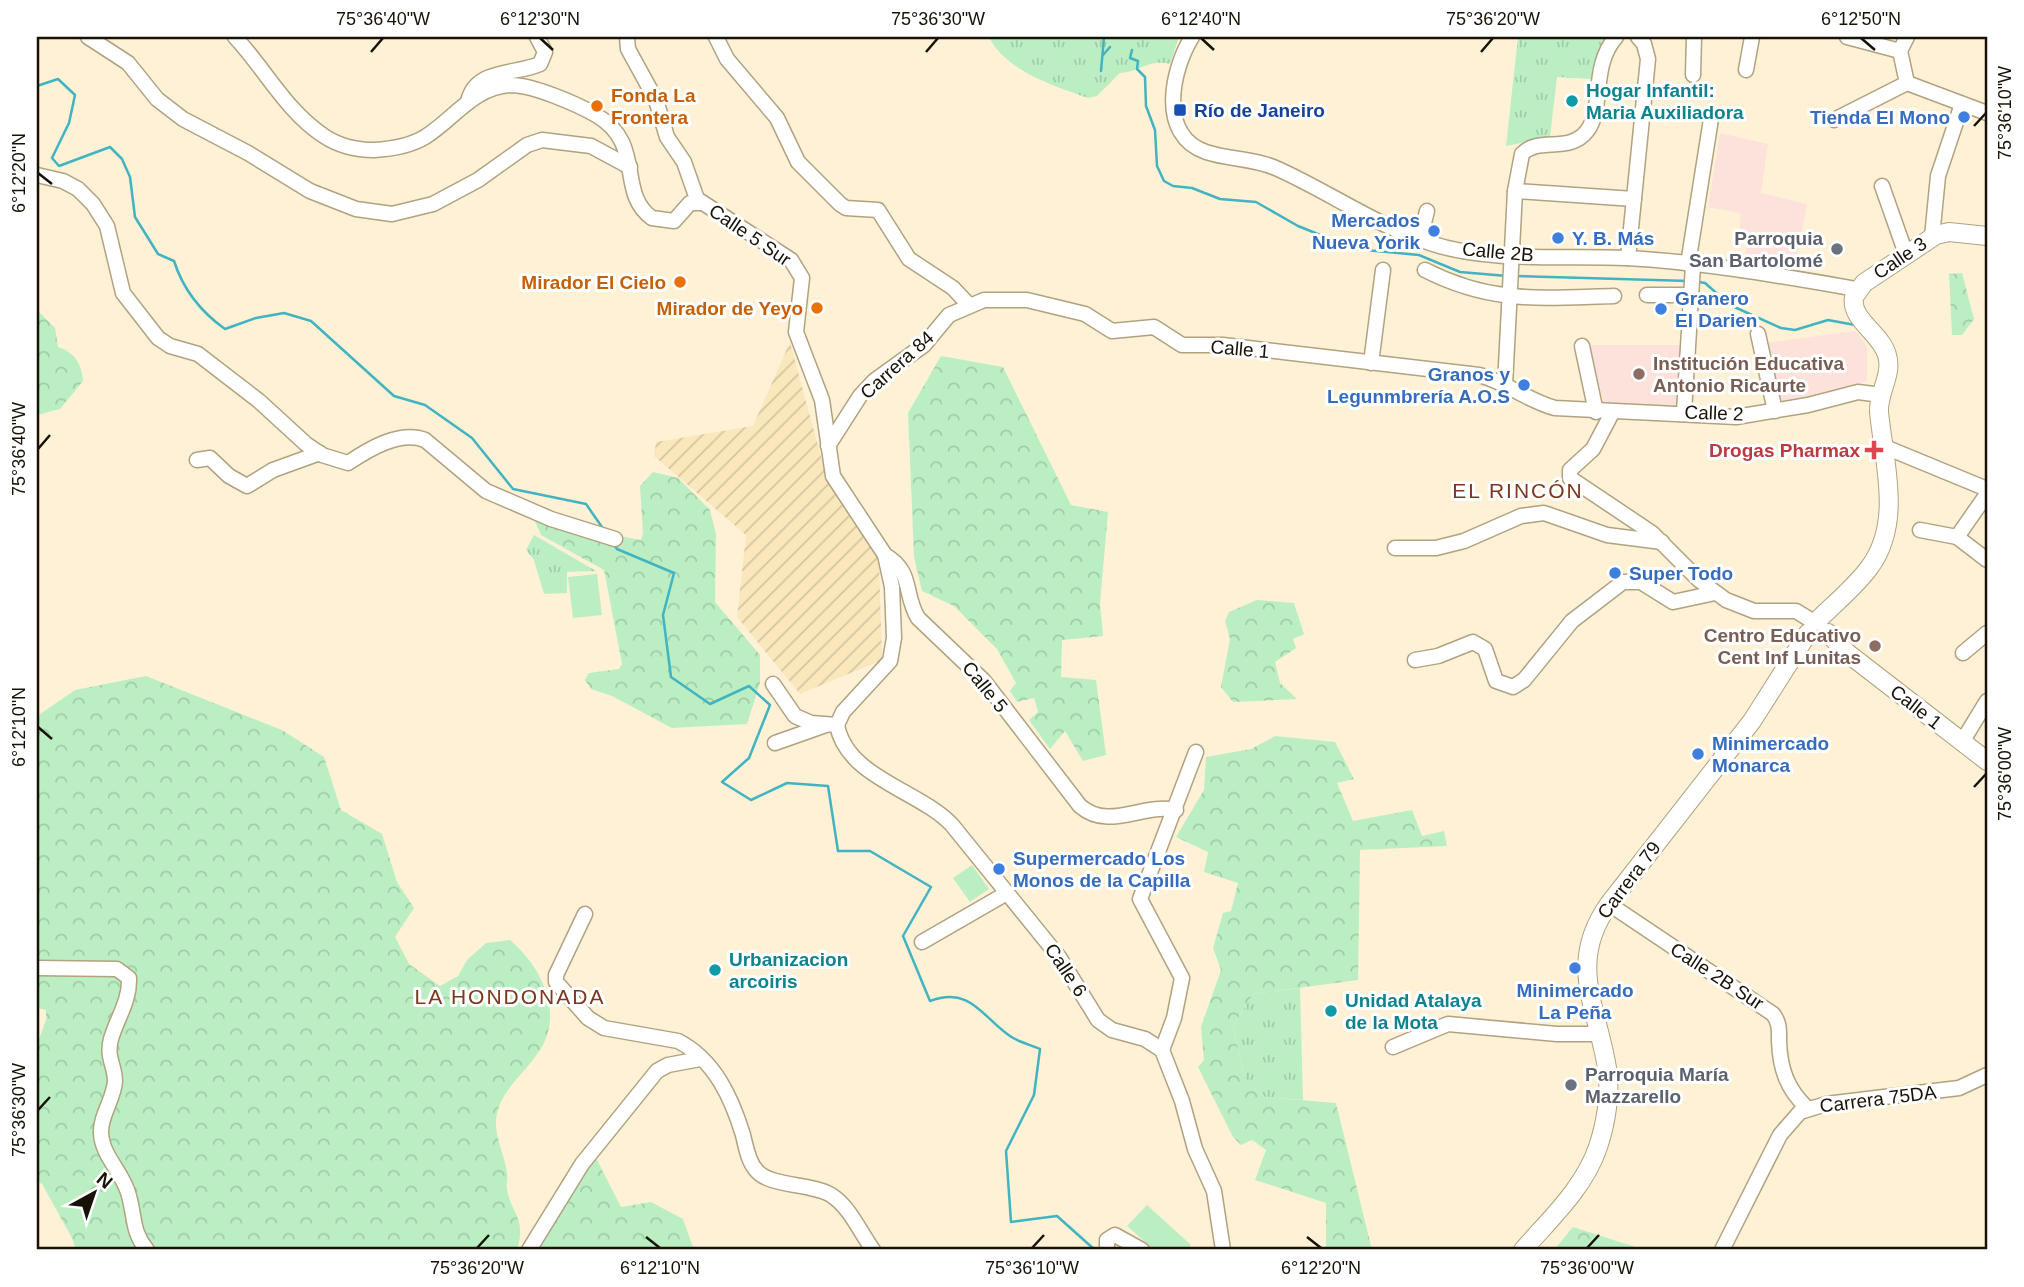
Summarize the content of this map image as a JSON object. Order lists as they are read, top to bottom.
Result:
{
  "streets": {
    "main road": ["Calle 3", "Calle 1", "Carrera 79"],
    "street": [
      "Calle 5 Sur",
      "Calle 2B",
      "Carrera 84",
      "Calle 2",
      "Calle 5",
      "Calle 6",
      "Calle 2B Sur",
      "Carrera 75DA"
    ]
  },
  "crossings": [
    ["Calle 5 Sur", "Carrera 84"],
    ["Calle 5 Sur", "Calle 5"],
    ["Calle 2B", "Calle 3"],
    ["Calle 2B", "Carrera 79"],
    ["Calle 3", "Carrera 79"],
    ["Calle 1", "Carrera 84"],
    ["Calle 1", "Calle 2"],
    ["Calle 1", "Carrera 79"],
    ["Calle 2", "Carrera 79"],
    ["Carrera 79", "Calle 2B Sur"],
    ["Calle 2B Sur", "Carrera 75DA"]
  ],
  "districts": ["EL RINCÓN", "LA HONDONADA"],
  "places": {
    "other": [
      "Hogar Infantil: Maria Auxiliadora",
      "Fonda La Frontera",
      "Tienda El Mono",
      "Mercados Nueva Yorik",
      "Y. B. Más",
      "Parroquia San Bartolomé",
      "Mirador El Cielo",
      "Mirador de Yeyo",
      "Granero El Darien",
      "Institución Educativa Antonio Ricaurte",
      "Granos y Legunmbrería A.O.S",
      "Super Todo",
      "Centro Educativo Cent Inf Lunitas",
      "Minimercado Monarca",
      "Supermercado Los Monos de la Capilla",
      "Minimercado La Peña",
      "Urbanizacion arcoiris",
      "Unidad Atalaya de la Mota",
      "Parroquia María Mazzarello"
    ],
    "transit": ["Río de Janeiro"],
    "health": ["Drogas Pharmax"]
  },
  "north": "top right",
  "coordinates": [
    "75°36'40\"W",
    "6°12'30\"N",
    "75°36'30\"W",
    "6°12'40\"N",
    "75°36'20\"W",
    "6°12'50\"N",
    "75°36'10\"W",
    "6°12'20\"N",
    "6°12'10\"N",
    "75°36'00\"W"
  ]
}
